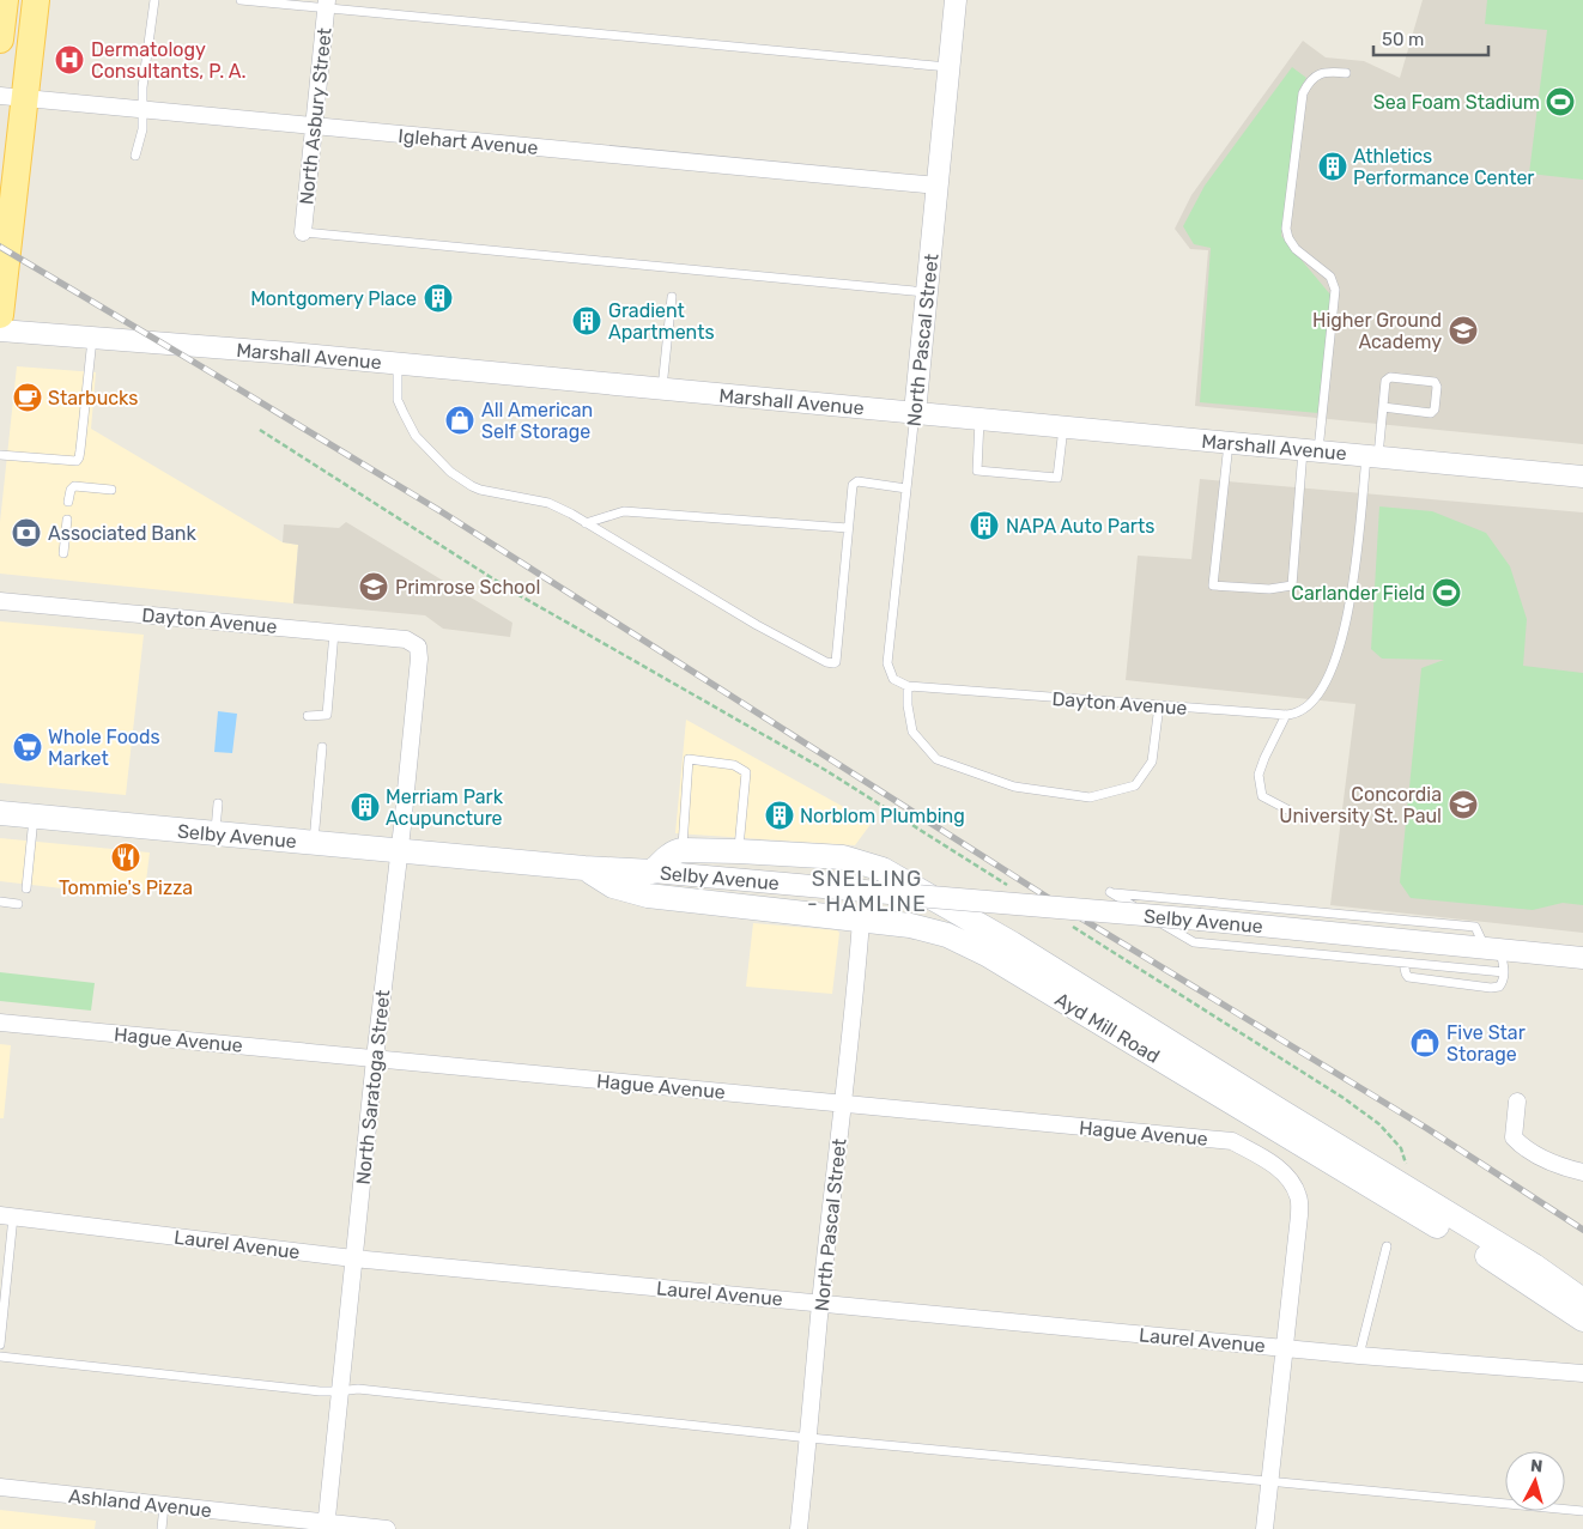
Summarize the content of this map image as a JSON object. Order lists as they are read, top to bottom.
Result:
{
  "streets": {
    "main road": ["Selby Avenue", "Ayd Mill Road"],
    "street": [
      "North Asbury Street",
      "Iglehart Avenue",
      "North Pascal Street",
      "Marshall Avenue",
      "Dayton Avenue",
      "Hague Avenue",
      "North Saratoga Street",
      "Laurel Avenue",
      "Ashland Avenue"
    ]
  },
  "crossings": [
    ["North Asbury Street", "Iglehart Avenue"],
    ["Iglehart Avenue", "North Pascal Street"],
    ["North Pascal Street", "Marshall Avenue"],
    ["North Pascal Street", "Dayton Avenue"],
    ["North Pascal Street", "Ayd Mill Road"],
    ["North Pascal Street", "Hague Avenue"],
    ["North Pascal Street", "Laurel Avenue"],
    ["Marshall Avenue", "Dayton Avenue"],
    ["Dayton Avenue", "North Saratoga Street"],
    ["Selby Avenue", "Ayd Mill Road"],
    ["Selby Avenue", "North Saratoga Street"],
    ["Hague Avenue", "North Saratoga Street"],
    ["Hague Avenue", "Laurel Avenue"],
    ["North Saratoga Street", "Laurel Avenue"],
    ["North Saratoga Street", "Ashland Avenue"]
  ],
  "districts": ["SNELLING - HAMLINE"],
  "places": {
    "hospital": ["Dermatology Consultants, P. A."],
    "sports": ["Sea Foam Stadium", "Carlander Field"],
    "building": [
      "Athletics Performance Center",
      "Montgomery Place",
      "Gradient Apartments",
      "NAPA Auto Parts",
      "Merriam Park Acupuncture",
      "Norblom Plumbing"
    ],
    "school or university": ["Higher Ground Academy", "Primrose School", "Concordia University St. Paul"],
    "cafe": ["Starbucks"],
    "shop": ["All American Self Storage", "Five Star Storage"],
    "bank": ["Associated Bank"],
    "supermarket": ["Whole Foods Market"],
    "restaurant": ["Tommie's Pizza"]
  },
  "scale_bar": "50 m",
  "north": "top"
}
